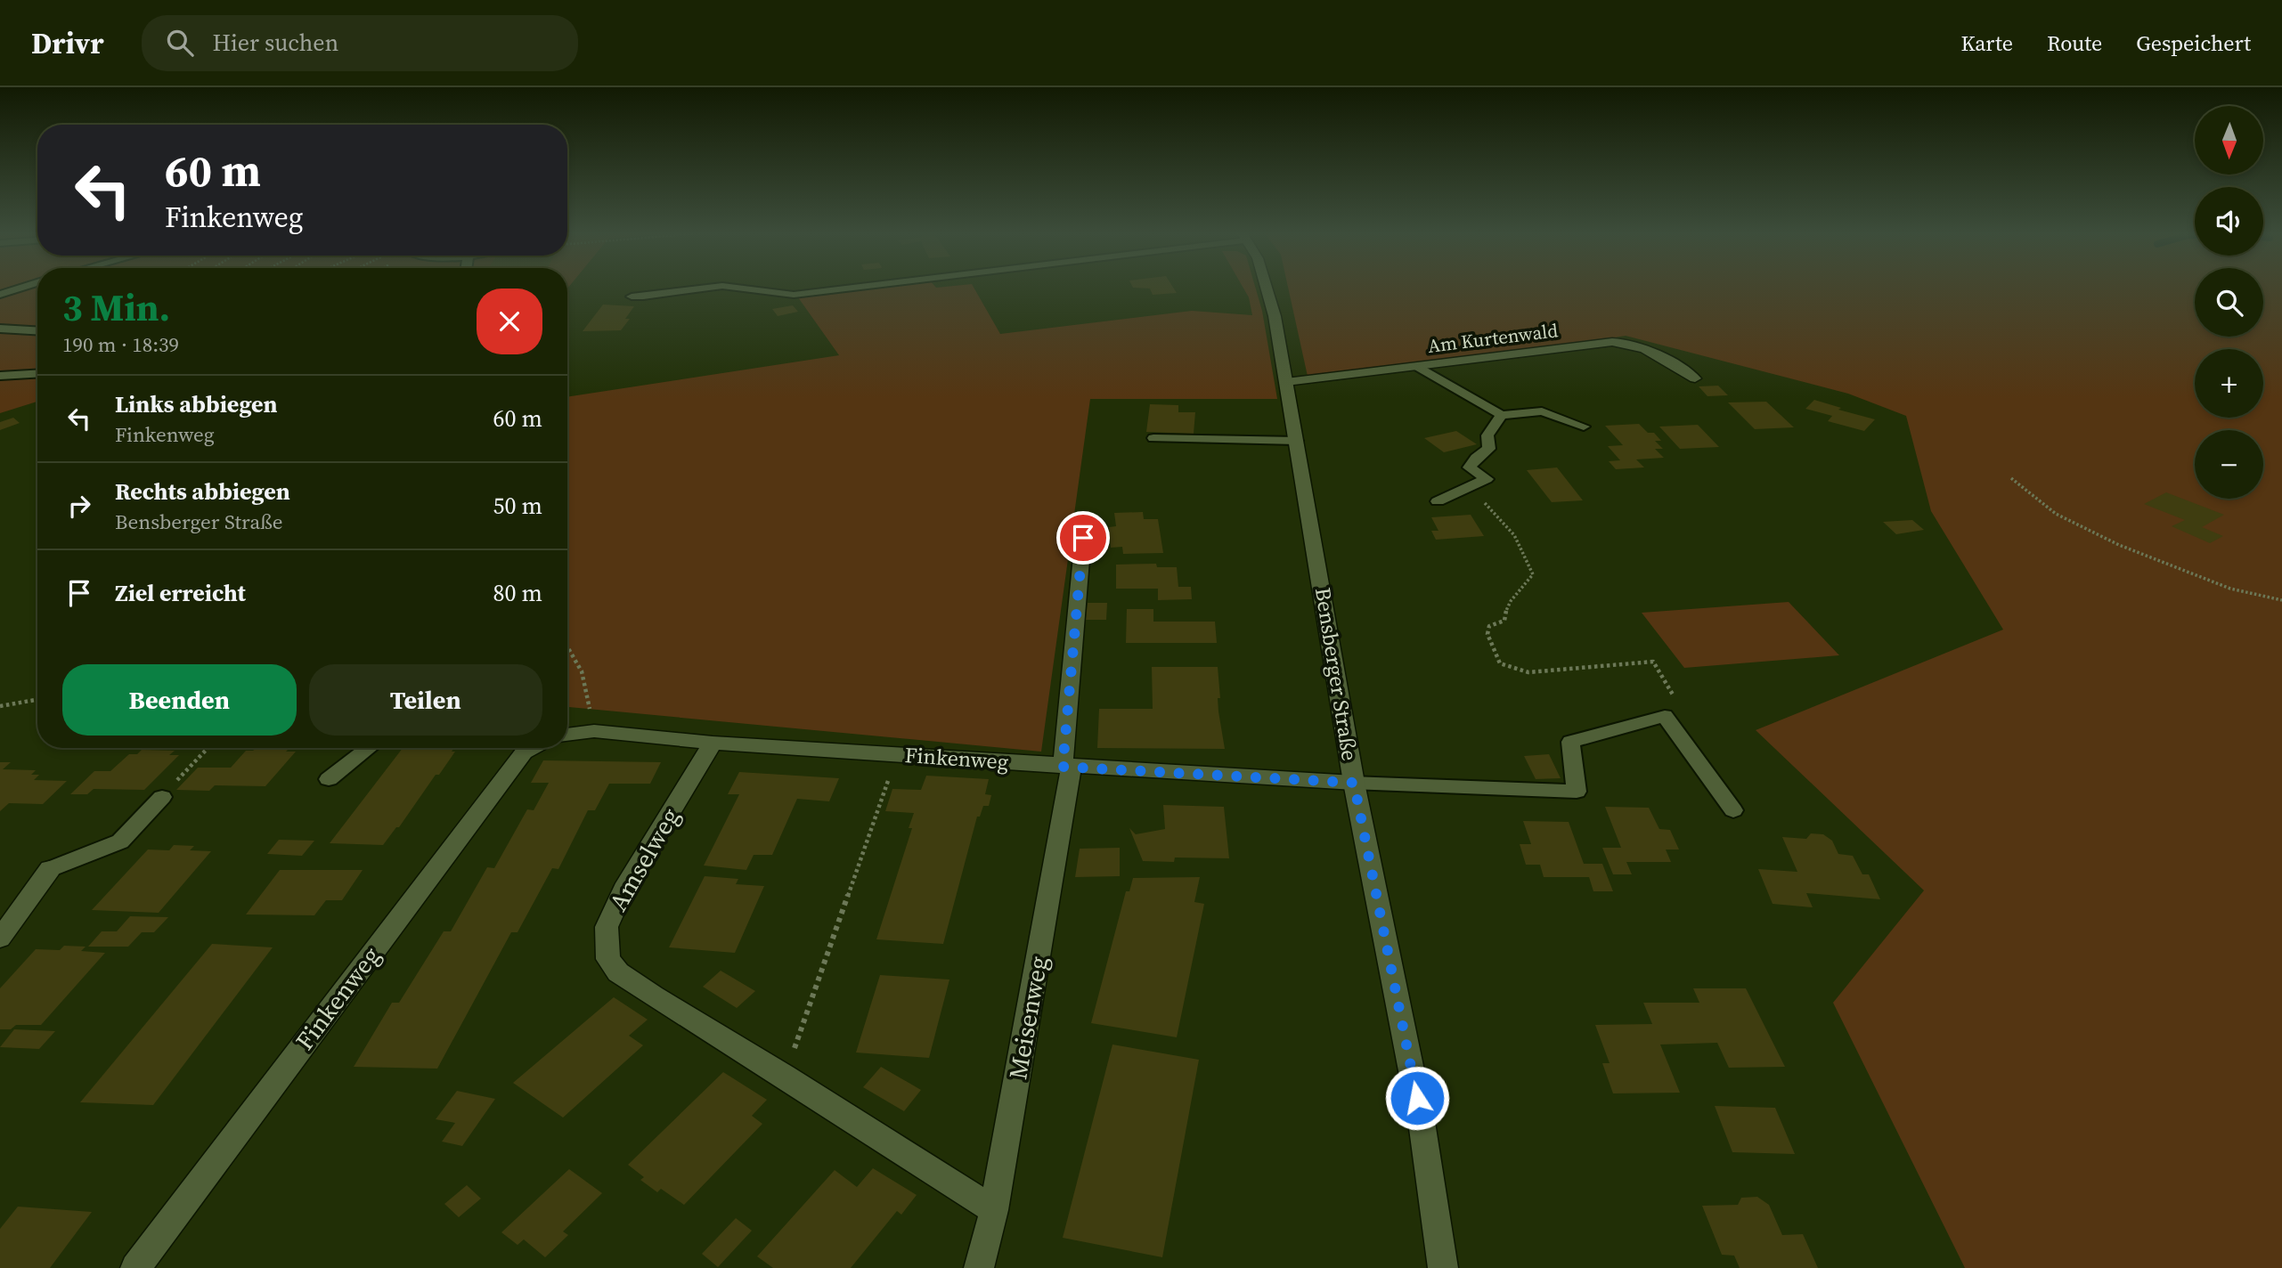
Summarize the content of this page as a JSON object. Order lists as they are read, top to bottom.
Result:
{
  "streets": {
    "street": [
      "Am Kurtenwald",
      "Bensberger Straße",
      "Finkenweg",
      "Amselweg",
      "Meisenweg"
    ]
  },
  "crossings": [
    ["Am Kurtenwald", "Bensberger Straße"],
    ["Bensberger Straße", "Finkenweg"],
    ["Finkenweg", "Amselweg"],
    ["Finkenweg", "Meisenweg"],
    ["Amselweg", "Meisenweg"]
  ],
  "north": "bottom",
  "page": {
    "header": "Drivr",
    "search": "Hier suchen",
    "nav": ["Karte", "Route", "Gespeichert"],
    "map_buttons": ["+", "−"],
    "turn": ["60 m", "Finkenweg"],
    "heading": ["3 Min.", "190 m · 18:39"],
    "list": [
      {
        "name": "Links abbiegen",
        "note": "Finkenweg",
        "value": "60 m"
      },
      {
        "name": "Rechts abbiegen",
        "note": "Bensberger Straße",
        "value": "50 m"
      },
      {
        "name": "Ziel erreicht",
        "value": "80 m"
      }
    ],
    "buttons": ["Beenden", "Teilen"]
  }
}
